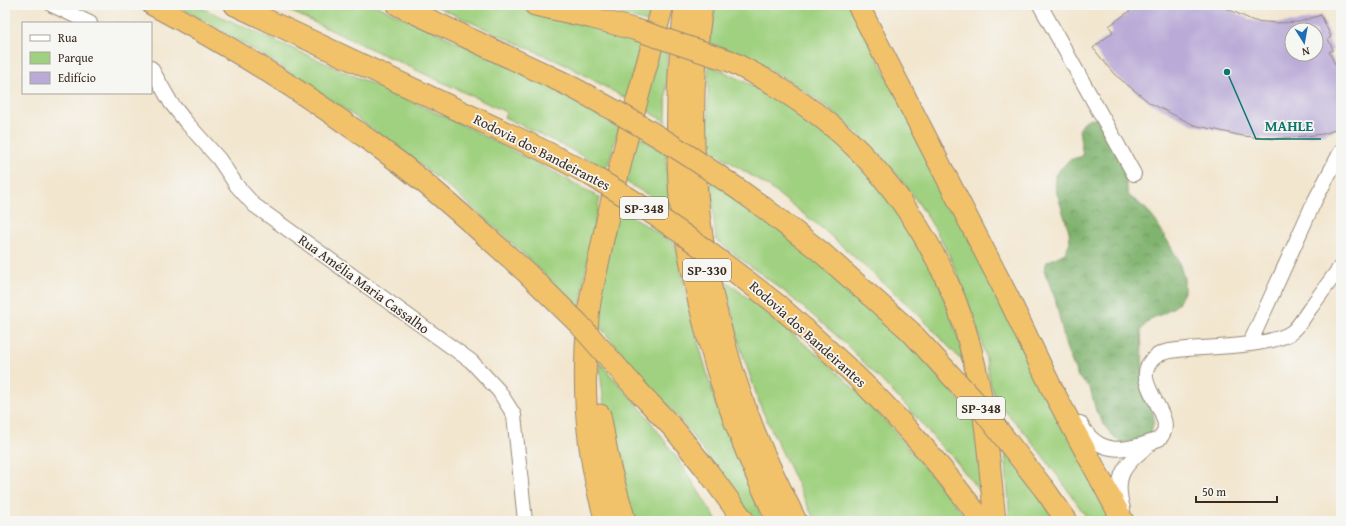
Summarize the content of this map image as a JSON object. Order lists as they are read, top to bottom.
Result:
{
  "streets": {
    "highway": ["Rodovia dos Bandeirantes", "SP-348", "SP-330"],
    "street": ["Rua Amélia Maria Cassalho"]
  },
  "places": ["MAHLE"],
  "legend": ["Rua", "Parque", "Edifício"],
  "scale_bar": "50 m",
  "north": "bottom"
}
